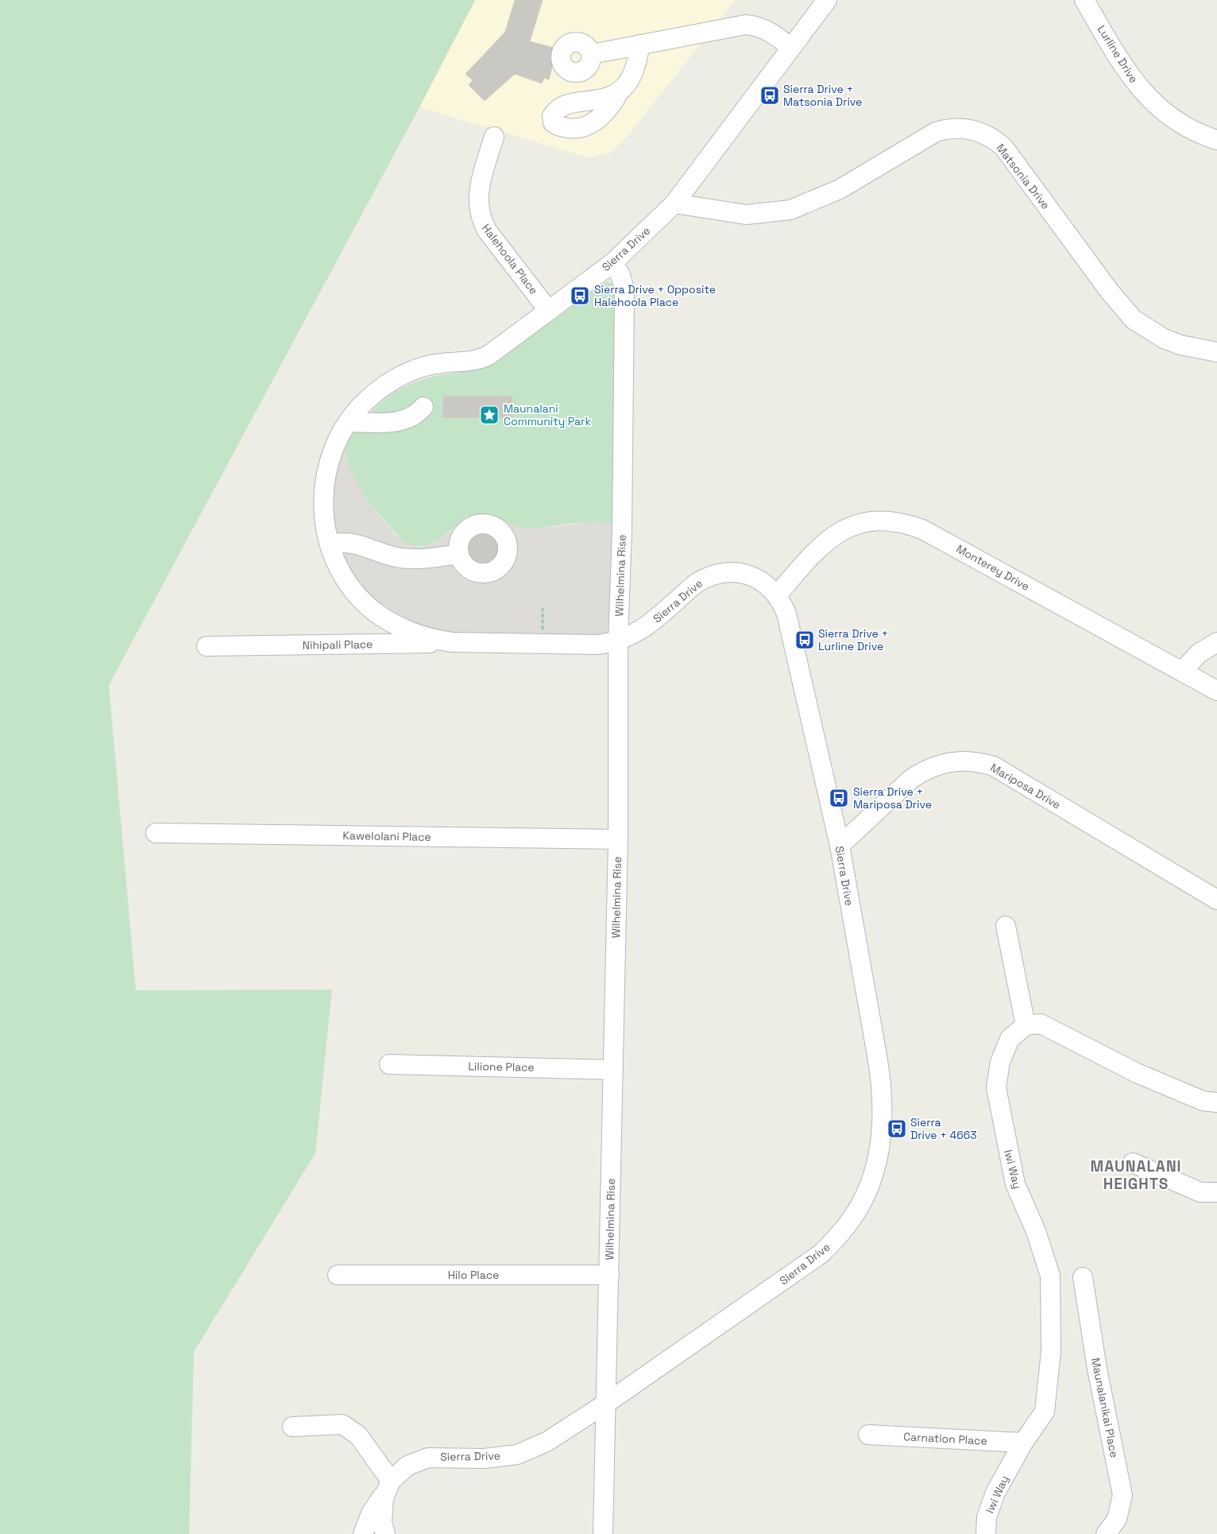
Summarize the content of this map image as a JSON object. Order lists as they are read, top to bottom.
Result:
{
  "streets": {
    "street": [
      "Lurline Drive",
      "Matsonia Drive",
      "Sierra Drive",
      "Halehoola Place",
      "Monterey Drive",
      "Wilhelmina Rise",
      "Nihipali Place",
      "Mariposa Drive",
      "Kawelolani Place",
      "Lilione Place",
      "Iwi Way",
      "Hilo Place",
      "Maunalanikai Place",
      "Carnation Place"
    ]
  },
  "crossings": [
    ["Matsonia Drive", "Sierra Drive"],
    ["Sierra Drive", "Halehoola Place"],
    ["Sierra Drive", "Monterey Drive"],
    ["Sierra Drive", "Wilhelmina Rise"],
    ["Sierra Drive", "Nihipali Place"],
    ["Sierra Drive", "Mariposa Drive"],
    ["Wilhelmina Rise", "Kawelolani Place"],
    ["Wilhelmina Rise", "Lilione Place"],
    ["Wilhelmina Rise", "Hilo Place"],
    ["Iwi Way", "Carnation Place"]
  ],
  "districts": ["MAUNALANI HEIGHTS"],
  "places": {
    "bus stop": [
      "Sierra Drive + Matsonia Drive",
      "Sierra Drive + Opposite Halehoola Place",
      "Sierra Drive + Lurline Drive",
      "Sierra Drive + Mariposa Drive",
      "Sierra Drive + 4663"
    ],
    "place": ["Maunalani Community Park"]
  }
}
